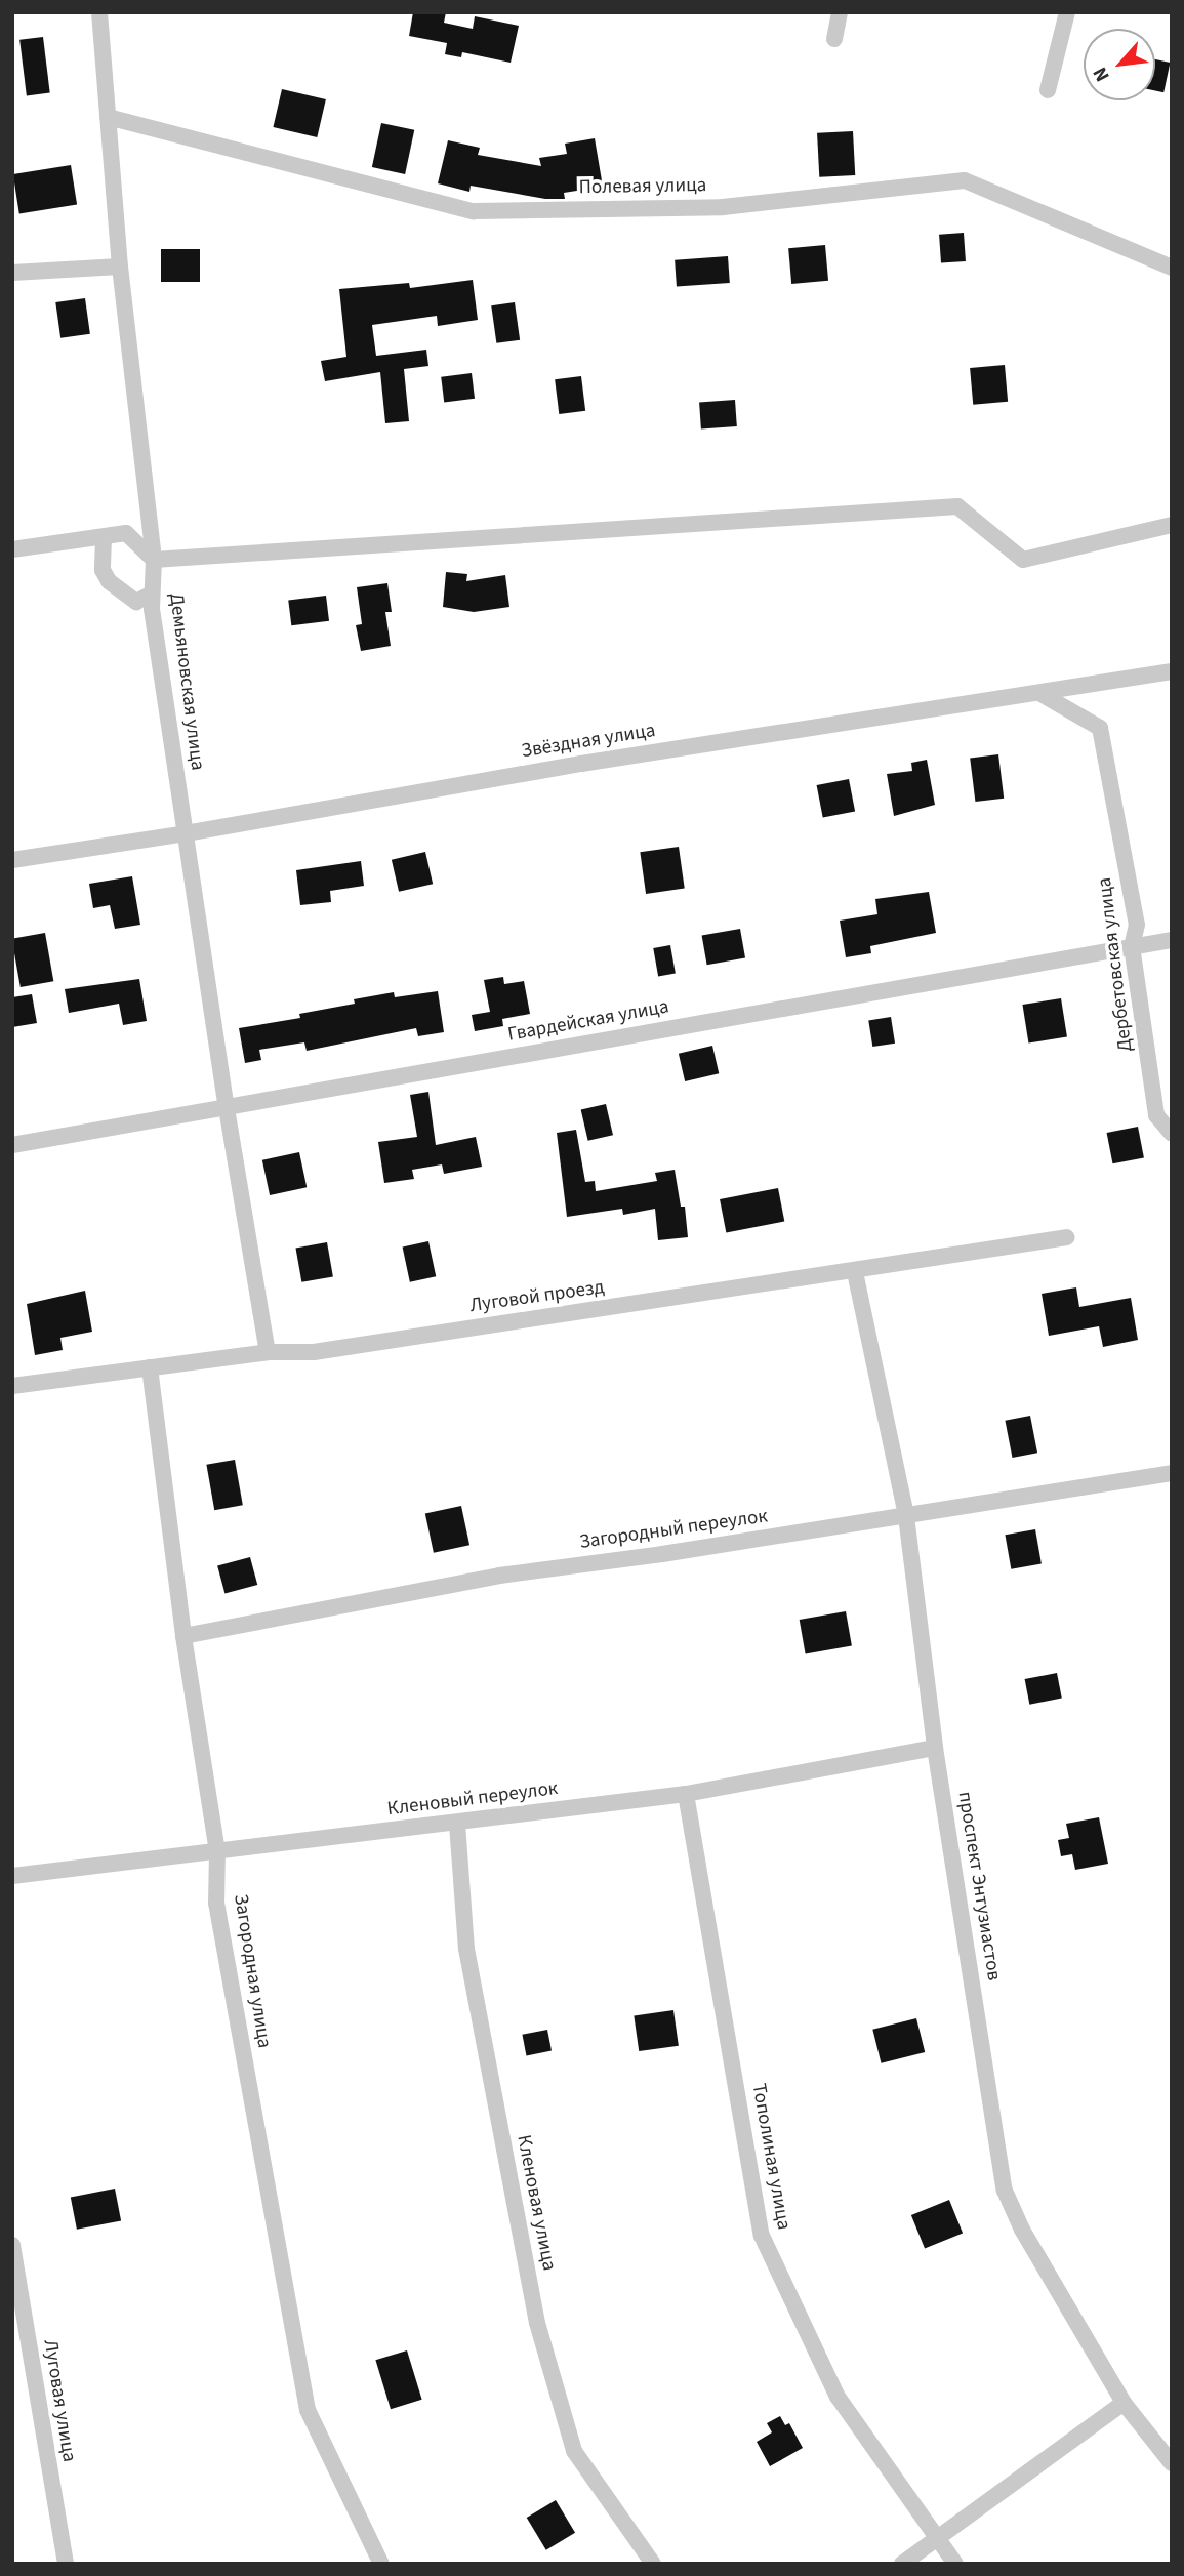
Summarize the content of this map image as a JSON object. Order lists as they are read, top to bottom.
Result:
{
  "streets": {
    "street": [
      "Полевая улица",
      "Демьяновская улица",
      "Звёздная улица",
      "Дербетовская улица",
      "Гвардейская улица",
      "Луговой проезд",
      "Загородный переулок",
      "Кленовый переулок",
      "проспект Энтузиастов",
      "Загородная улица",
      "Тополиная улица",
      "Кленовая улица",
      "Луговая улица"
    ]
  },
  "crossings": [
    ["Полевая улица", "Демьяновская улица"],
    ["Демьяновская улица", "Звёздная улица"],
    ["Демьяновская улица", "Гвардейская улица"],
    ["Демьяновская улица", "Луговой проезд"],
    ["Звёздная улица", "Дербетовская улица"],
    ["Дербетовская улица", "Гвардейская улица"],
    ["Луговой проезд", "проспект Энтузиастов"],
    ["Луговой проезд", "Загородная улица"],
    ["Загородный переулок", "проспект Энтузиастов"],
    ["Загородный переулок", "Загородная улица"],
    ["Кленовый переулок", "проспект Энтузиастов"],
    ["Кленовый переулок", "Загородная улица"],
    ["Кленовый переулок", "Тополиная улица"],
    ["Кленовый переулок", "Кленовая улица"]
  ],
  "north": "bottom left"
}
